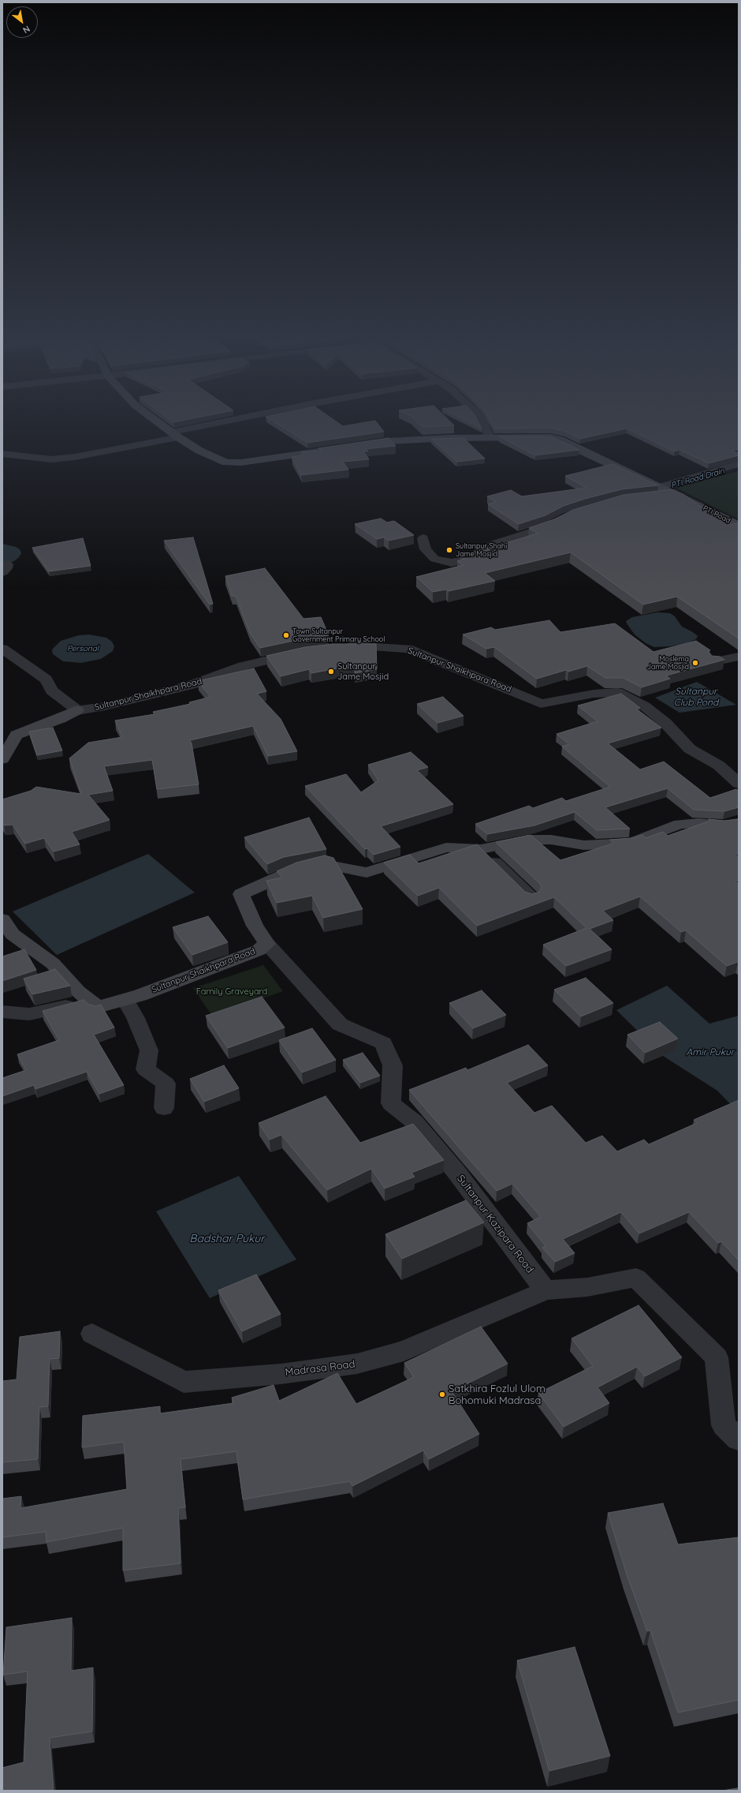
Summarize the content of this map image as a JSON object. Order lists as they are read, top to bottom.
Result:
{
  "streets": {
    "main road": ["PTI Road", "Sultanpur Shaikhpara Road"],
    "street": ["Sultanpur Kazipara Road", "Madrasa Road"]
  },
  "crossings": [
    ["Sultanpur Shaikhpara Road", "Sultanpur Kazipara Road"],
    ["Sultanpur Kazipara Road", "Madrasa Road"]
  ],
  "water": [
    "PTI Road Drain",
    "Personal",
    "Sultanpur Club Pond",
    "Amir Pukur",
    "Badshar Pukur"
  ],
  "parks": ["Family Graveyard"],
  "places": [
    "Sultanpur Shahi Jame Mosjid",
    "Town Sultanpur Government Primary School",
    "Moslema Jame Mosjid",
    "Sultanpur Jame Mosjid",
    "Satkhira Fozlul Ulom Bohomuki Madrasa"
  ],
  "north": "bottom right"
}
